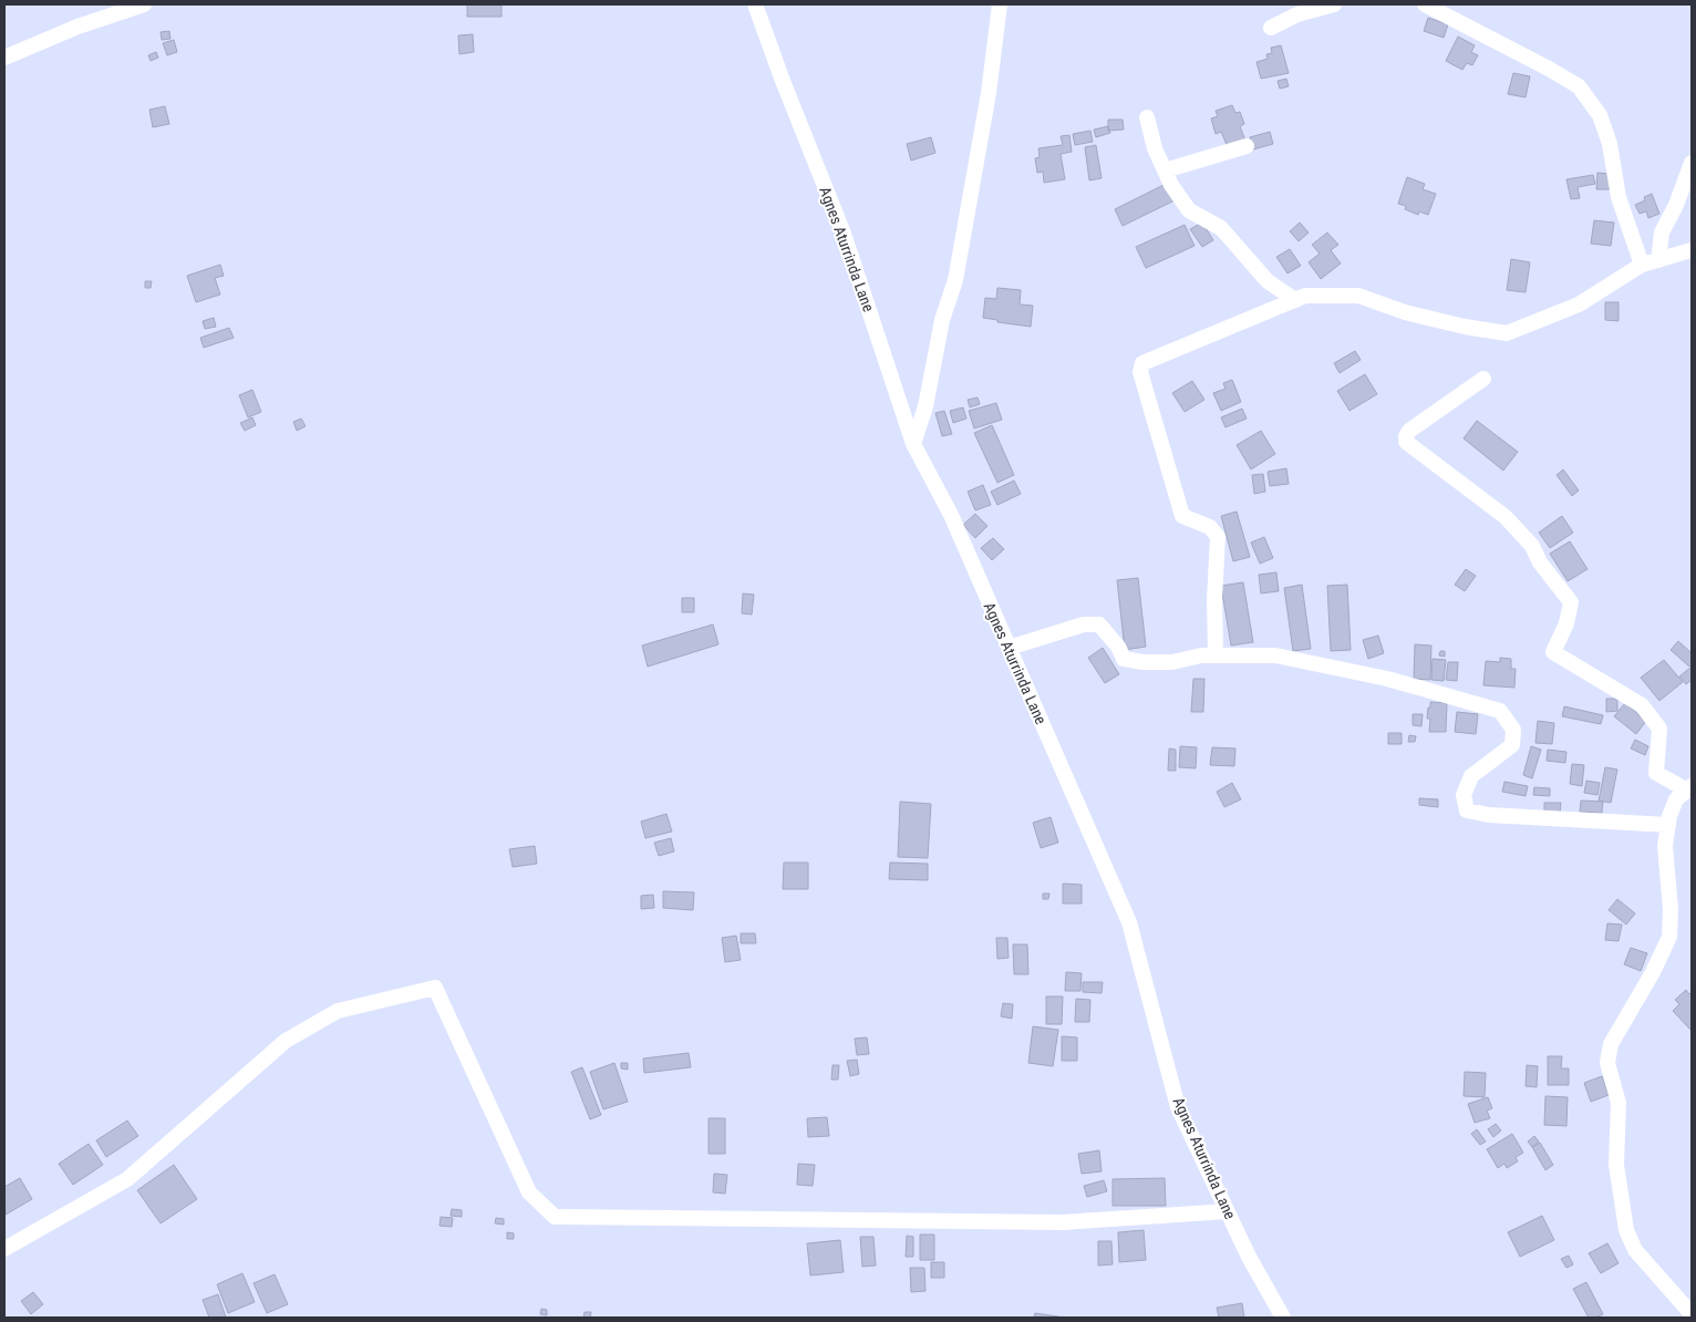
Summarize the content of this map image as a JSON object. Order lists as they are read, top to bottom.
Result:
{
  "streets": {
    "street": ["Agnes Aturrinda Lane"]
  }
}
